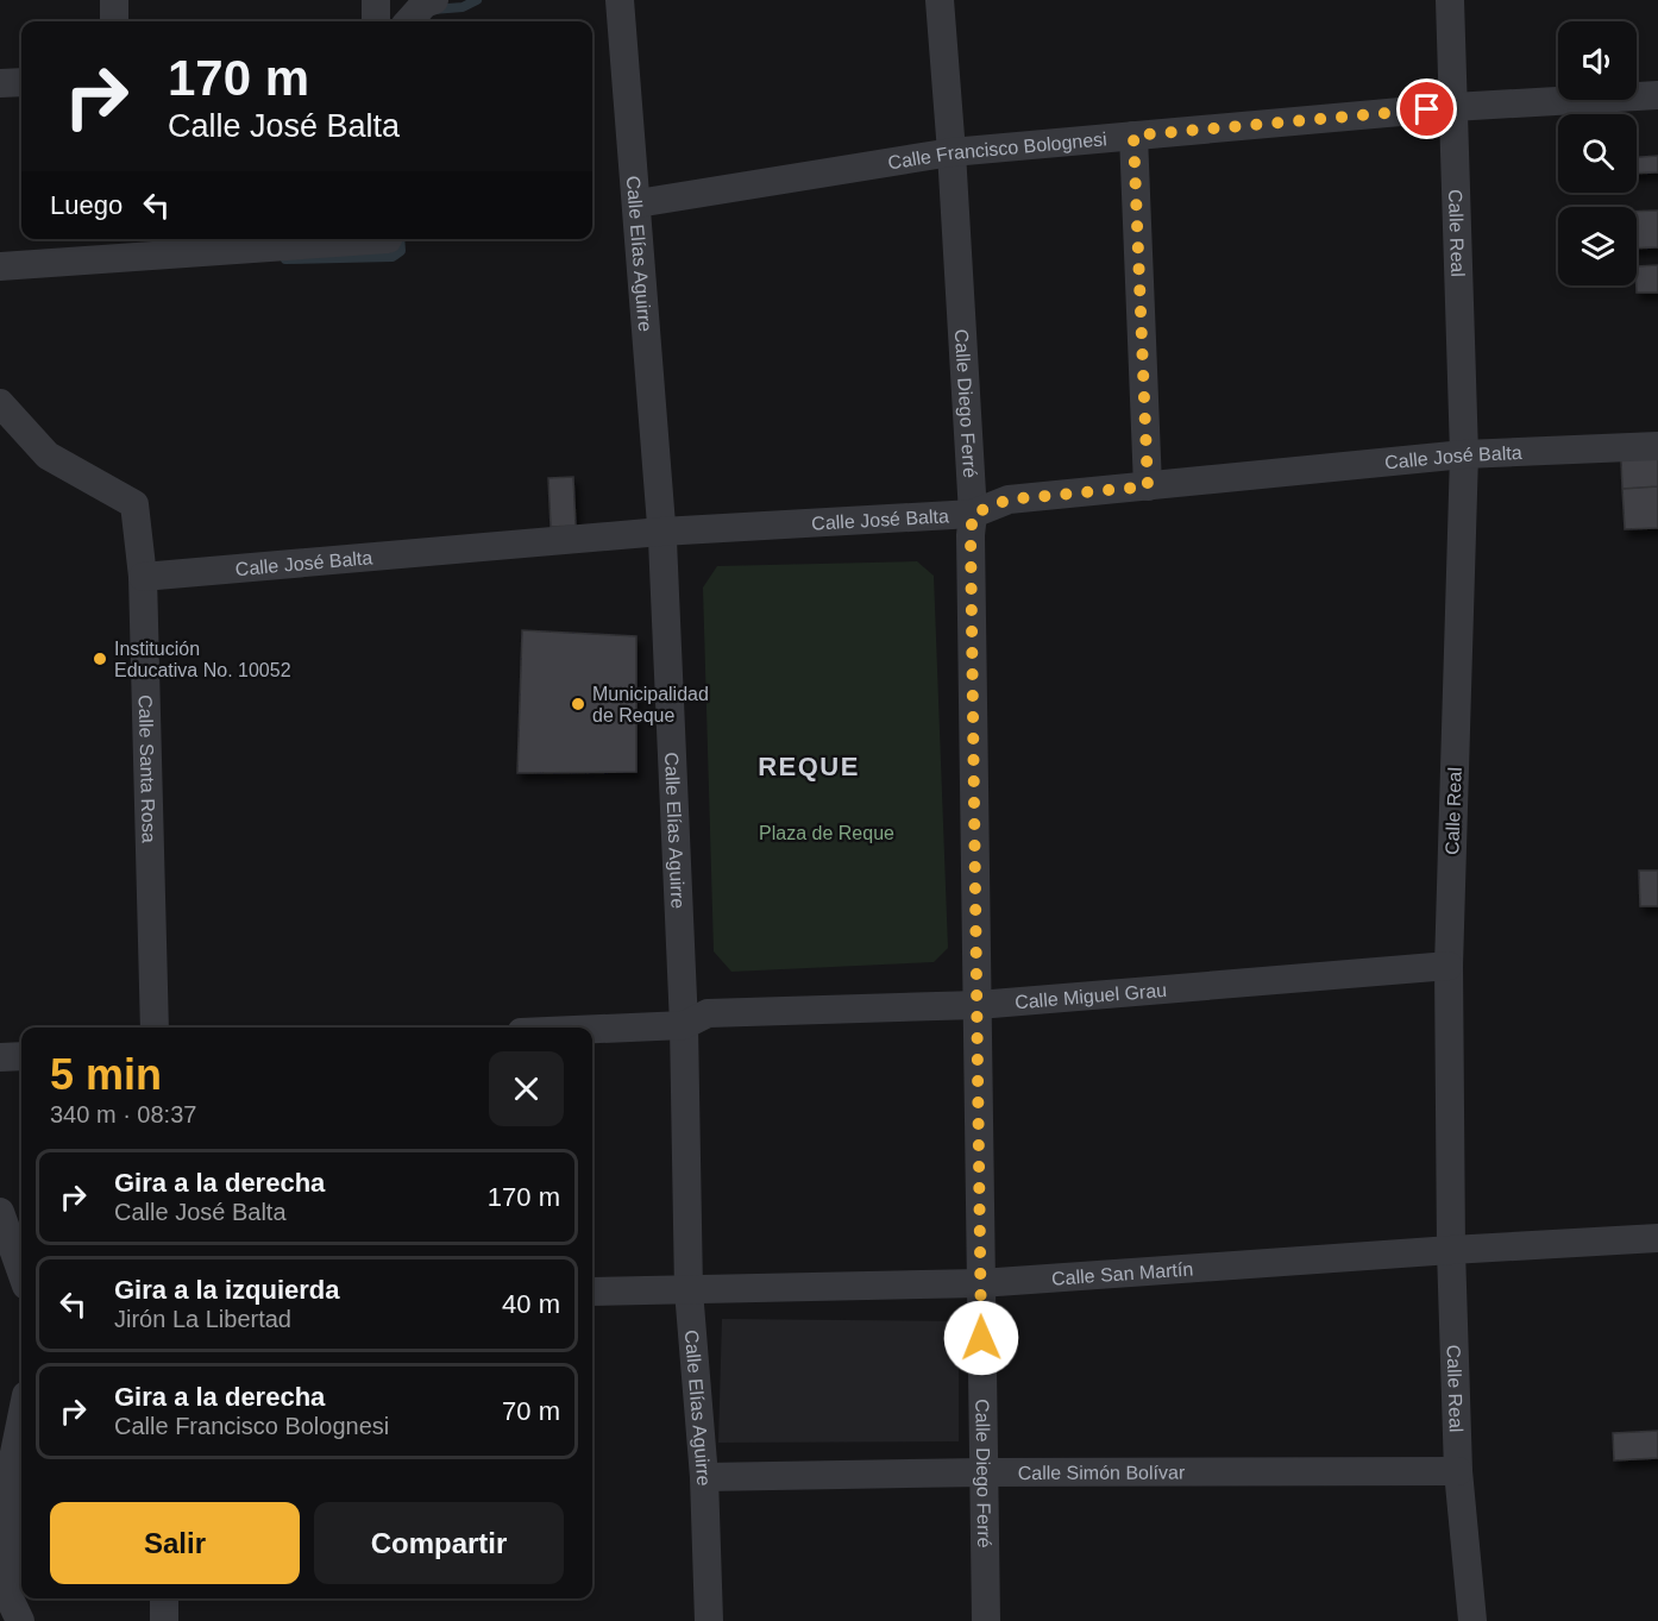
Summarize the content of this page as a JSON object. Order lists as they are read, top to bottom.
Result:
{
  "streets": {
    "street": [
      "Calle Francisco Bolognesi",
      "Calle Real",
      "Calle Elías Aguirre",
      "Calle Diego Ferré",
      "Calle José Balta",
      "Calle Santa Rosa",
      "Calle Miguel Grau",
      "Calle San Martín",
      "Calle Simón Bolívar"
    ]
  },
  "crossings": [
    ["Calle Francisco Bolognesi", "Calle Real"],
    ["Calle Francisco Bolognesi", "Calle Elías Aguirre"],
    ["Calle Francisco Bolognesi", "Calle Diego Ferré"],
    ["Calle Real", "Calle José Balta"],
    ["Calle Real", "Calle Miguel Grau"],
    ["Calle Real", "Calle San Martín"],
    ["Calle Real", "Calle Simón Bolívar"],
    ["Calle Elías Aguirre", "Calle José Balta"],
    ["Calle Elías Aguirre", "Calle Miguel Grau"],
    ["Calle Elías Aguirre", "Calle San Martín"],
    ["Calle Elías Aguirre", "Calle Simón Bolívar"],
    ["Calle Diego Ferré", "Calle José Balta"],
    ["Calle Diego Ferré", "Calle Miguel Grau"],
    ["Calle Diego Ferré", "Calle San Martín"],
    ["Calle Diego Ferré", "Calle Simón Bolívar"],
    ["Calle José Balta", "Calle Santa Rosa"]
  ],
  "districts": ["REQUE"],
  "parks": ["Plaza de Reque"],
  "places": ["Institución Educativa No. 10052", "Municipalidad de Reque"],
  "page": {
    "turn": ["170 m", "Calle José Balta"],
    "then": "Luego",
    "heading": ["5 min", "340 m · 08:37"],
    "list": [
      {
        "name": "Gira a la derecha",
        "note": "Calle José Balta",
        "value": "170 m"
      },
      {
        "name": "Gira a la izquierda",
        "note": "Jirón La Libertad",
        "value": "40 m"
      },
      {
        "name": "Gira a la derecha",
        "note": "Calle Francisco Bolognesi",
        "value": "70 m"
      }
    ],
    "buttons": ["Salir", "Compartir"]
  }
}
